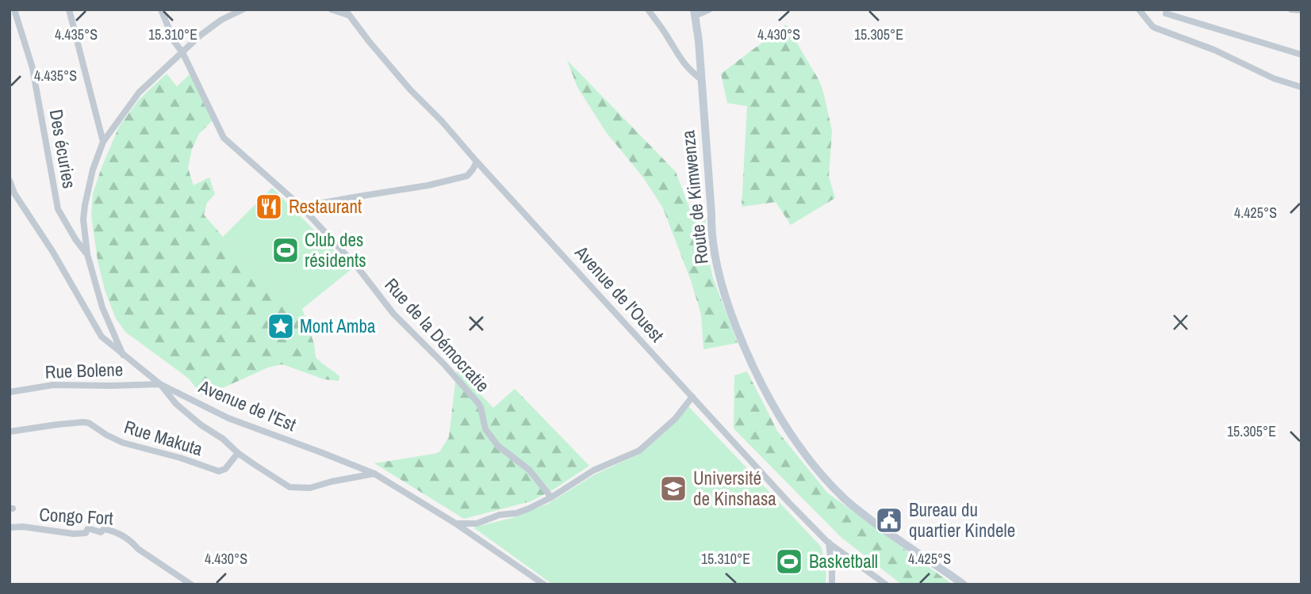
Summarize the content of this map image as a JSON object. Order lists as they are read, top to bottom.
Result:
{
  "streets": {
    "street": [
      "Des écuries",
      "Route de Kimwenza",
      "Avenue de l'Ouest",
      "Rue de la Démocratie",
      "Rue Bolene",
      "Avenue de l'Est",
      "Rue Makuta",
      "Congo Fort"
    ]
  },
  "crossings": [
    ["Rue Bolene", "Avenue de l'Est"]
  ],
  "places": {
    "restaurant": ["Restaurant"],
    "sports": ["Club des résidents", "Basketball"],
    "place": ["Mont Amba"],
    "school or university": ["Université de Kinshasa"],
    "public building": ["Bureau du quartier Kindele"]
  },
  "coordinates": [
    "4.435°S",
    "15.310°E",
    "4.430°S",
    "15.305°E",
    "4.425°S"
  ]
}
